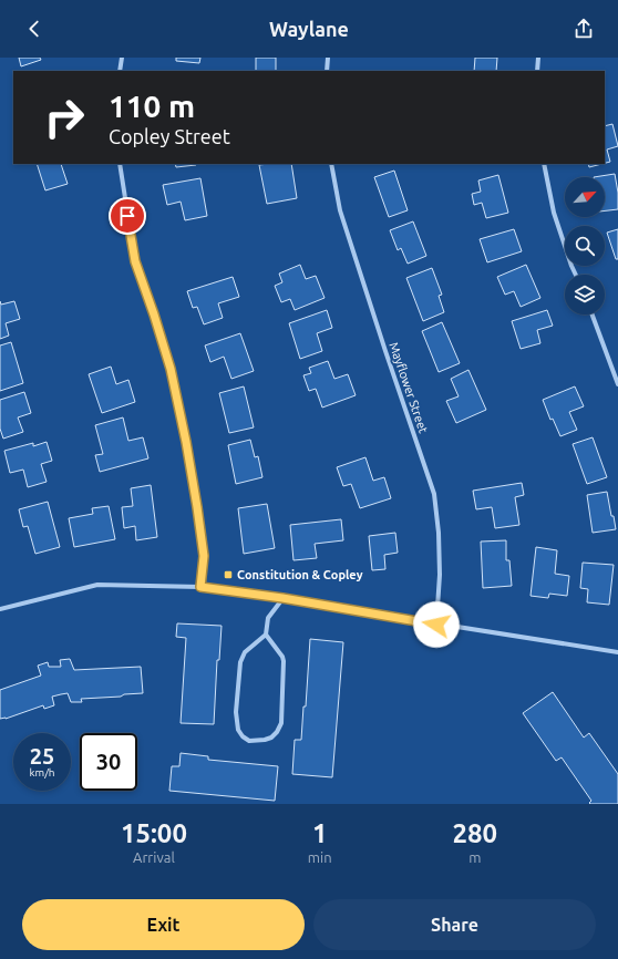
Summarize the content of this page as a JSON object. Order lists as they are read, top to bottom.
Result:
{
  "streets": {
    "street": ["Mayflower Street"]
  },
  "places": {
    "transit": ["Constitution & Copley"]
  },
  "north": "top right",
  "page": {
    "header": "Waylane",
    "turn": ["110 m", "Copley Street"],
    "speed": "25 km/h",
    "limit": "30",
    "eta": [
      "15:00",
      "Arrival",
      "1",
      "min",
      "280",
      "m"
    ],
    "buttons": ["Exit", "Share"]
  }
}
